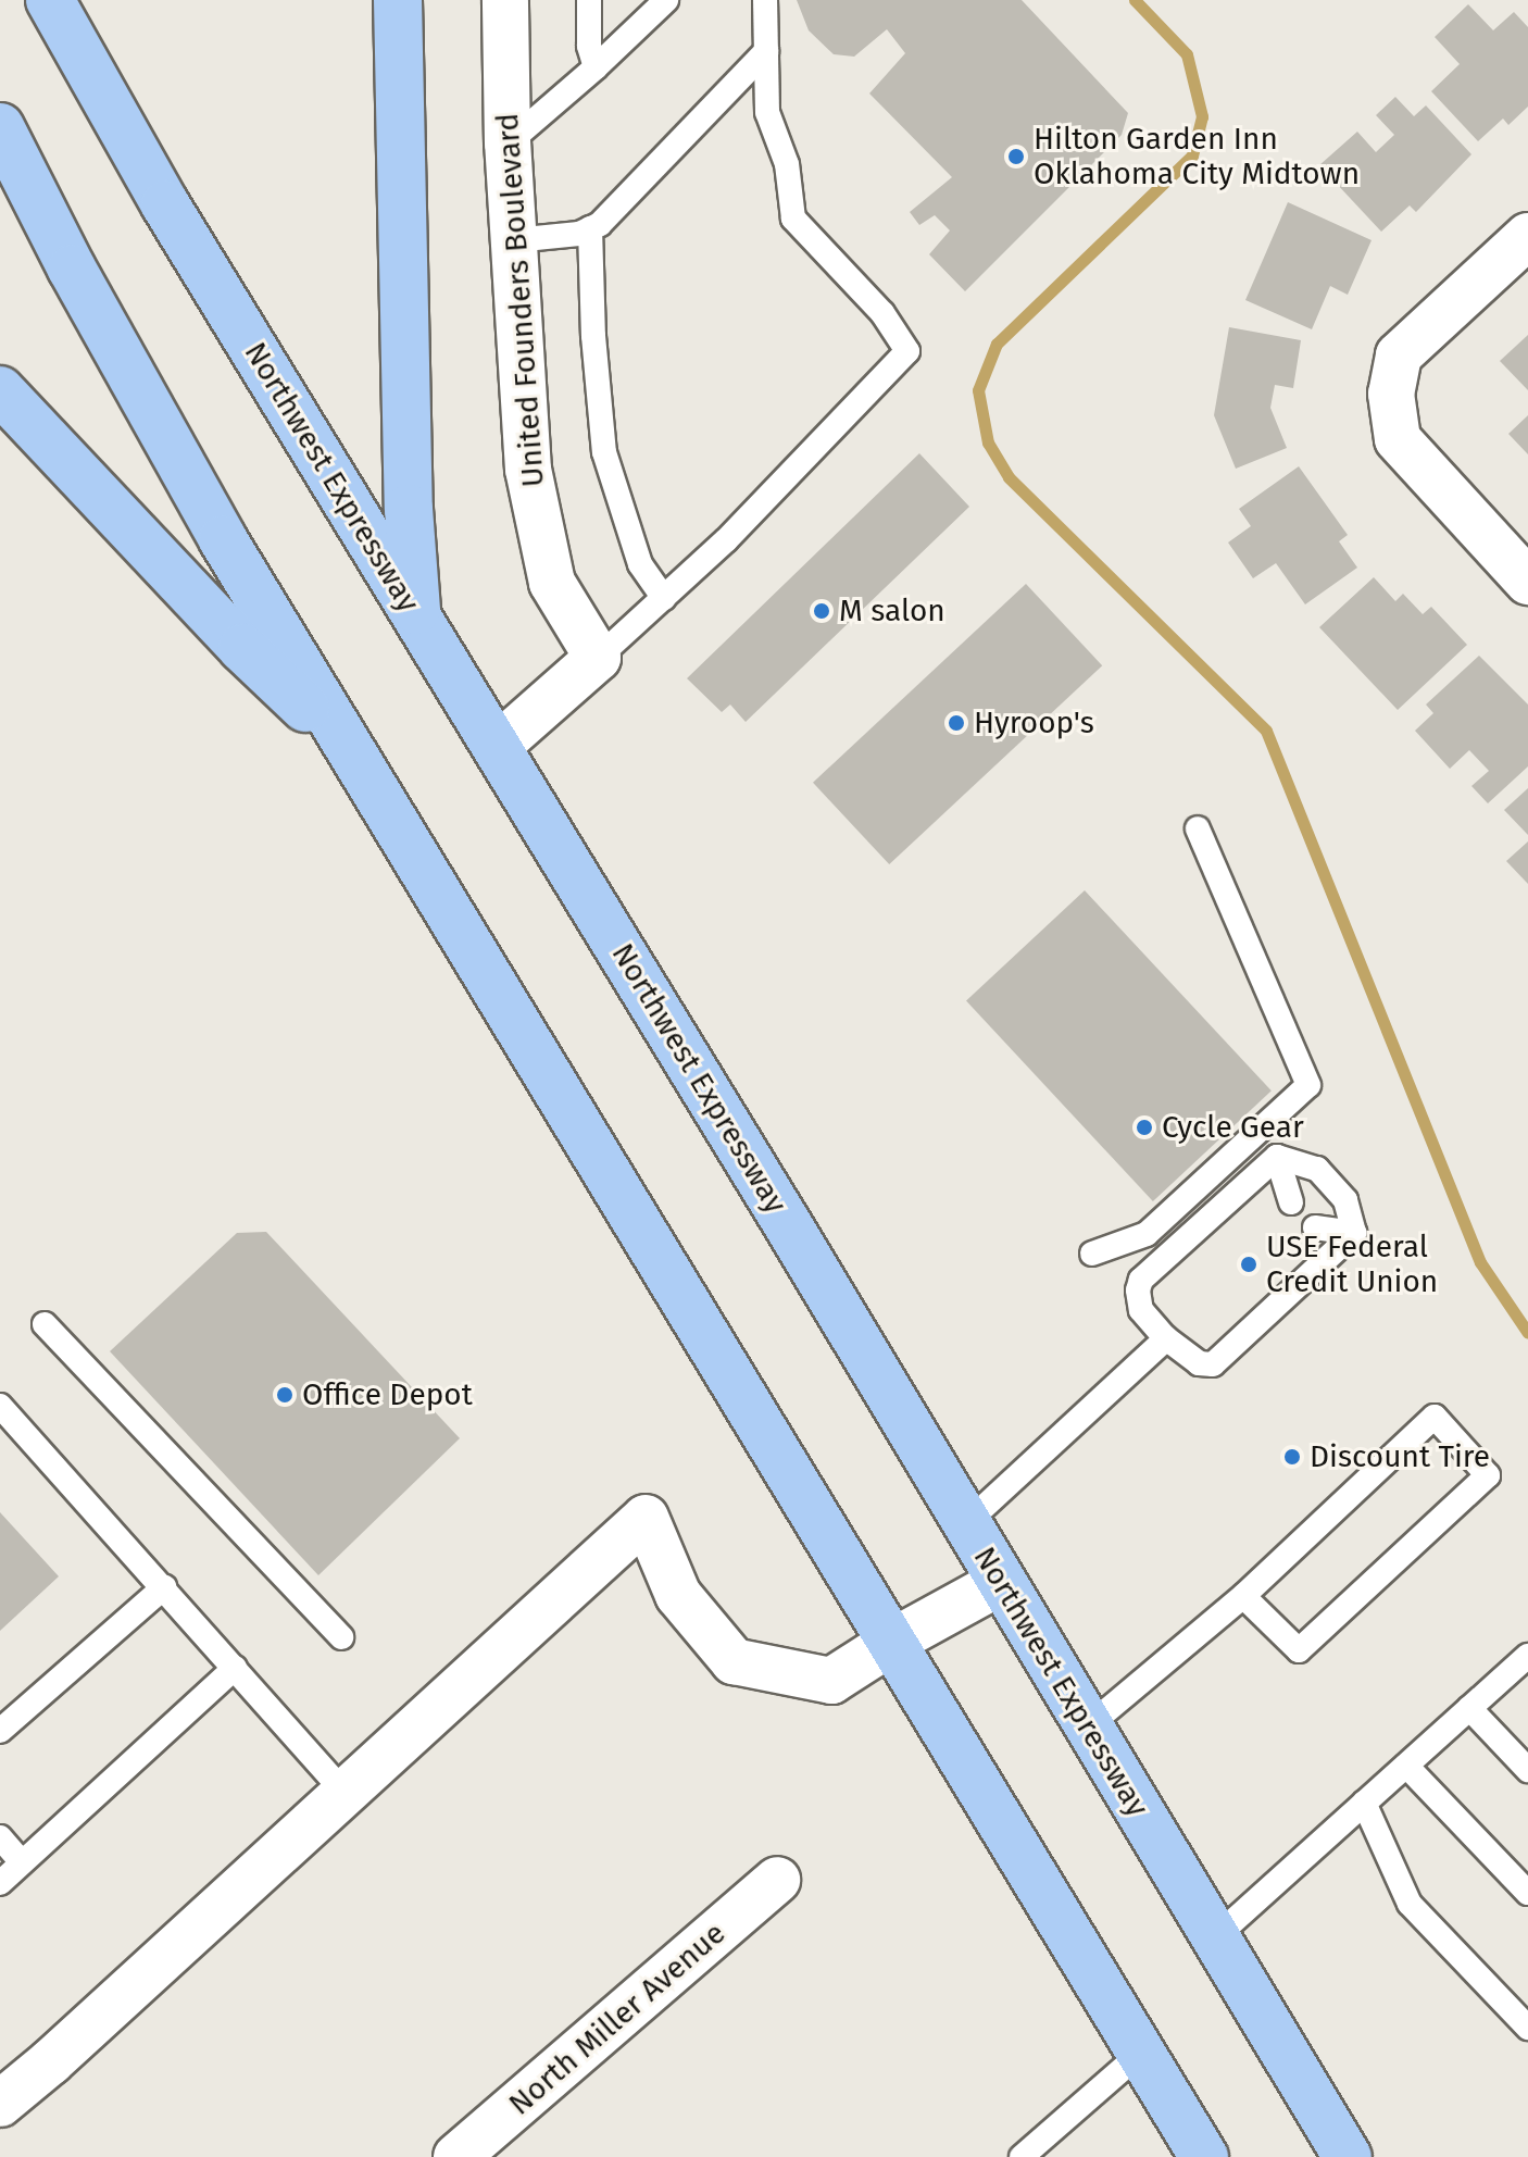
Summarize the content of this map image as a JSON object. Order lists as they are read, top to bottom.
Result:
{
  "streets": {
    "highway": ["Northwest Expressway"],
    "street": ["United Founders Boulevard", "North Miller Avenue"]
  },
  "places": [
    "Hilton Garden Inn Oklahoma City Midtown",
    "M salon",
    "Hyroop's",
    "Cycle Gear",
    "USE Federal Credit Union",
    "Office Depot",
    "Discount Tire"
  ]
}
